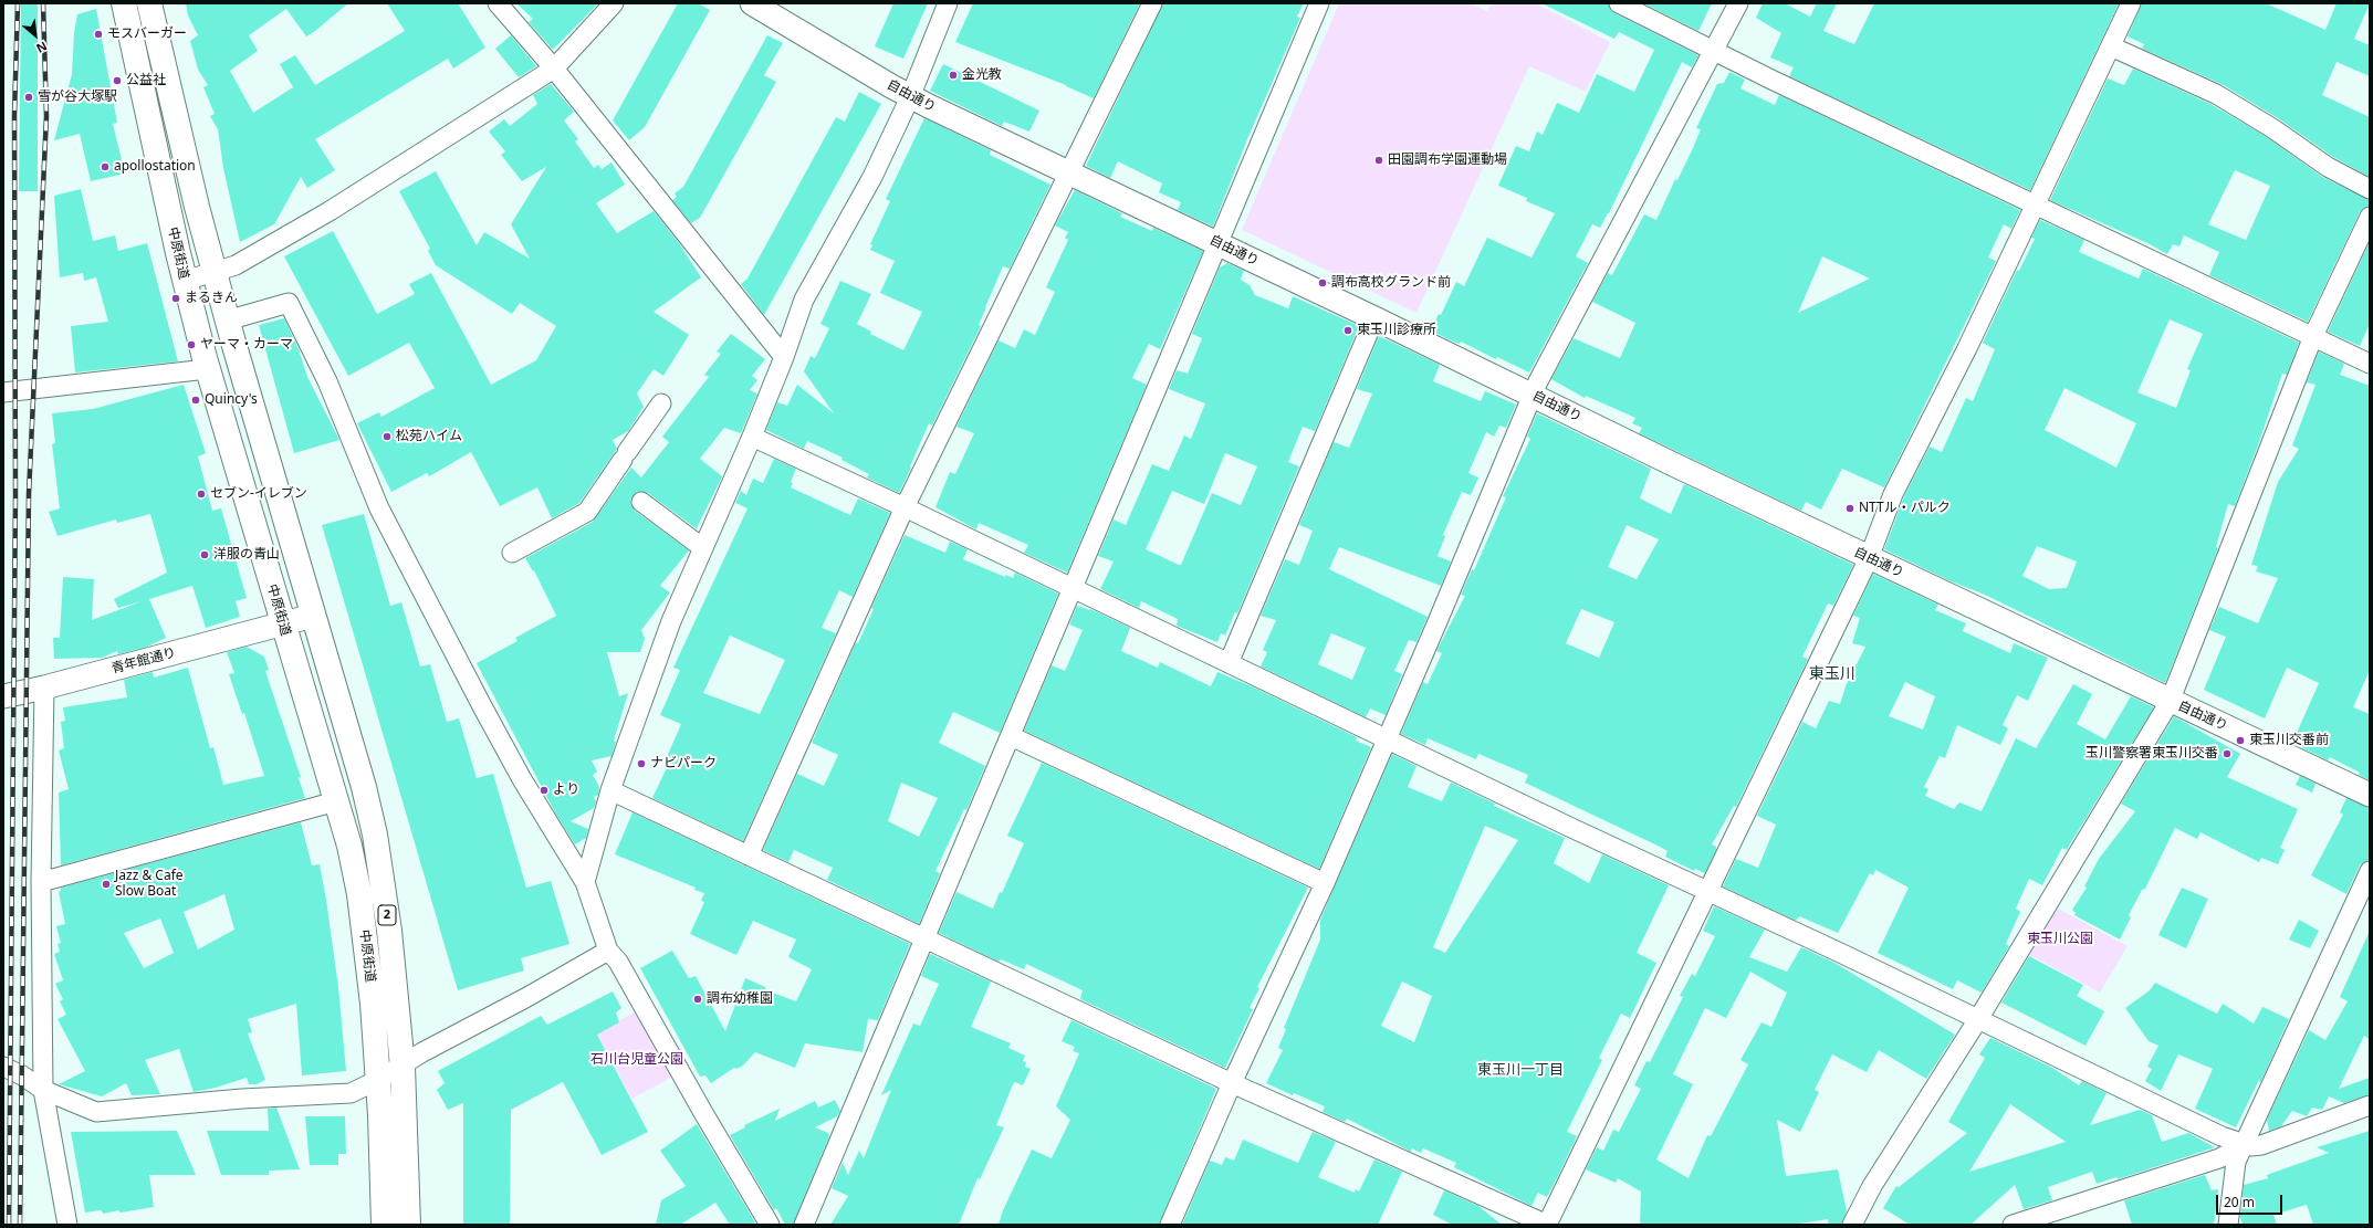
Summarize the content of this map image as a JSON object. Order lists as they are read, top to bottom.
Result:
{
  "streets": {
    "main road": ["中原街道", "2"],
    "street": ["自由通り", "青年館通り"]
  },
  "crossings": [
    ["中原街道", "青年館通り"]
  ],
  "districts": ["東玉川", "東玉川一丁目"],
  "parks": ["東玉川公園", "石川台児童公園"],
  "places": [
    "モスバーガー",
    "金光教",
    "公益社",
    "雪が谷大塚駅",
    "田園調布学園運動場",
    "apollostation",
    "調布高校グランド前",
    "まるきん",
    "東玉川診療所",
    "ヤーマ・カーマ",
    "Quincy's",
    "松苑ハイム",
    "セブン-イレブン",
    "NTTル・パルク",
    "洋服の青山",
    "東玉川交番前",
    "玉川警察署東玉川交番",
    "ナビパーク",
    "より",
    "Jazz & Cafe Slow Boat",
    "調布幼稚園"
  ],
  "scale_bar": "20 m",
  "north": "bottom right"
}
